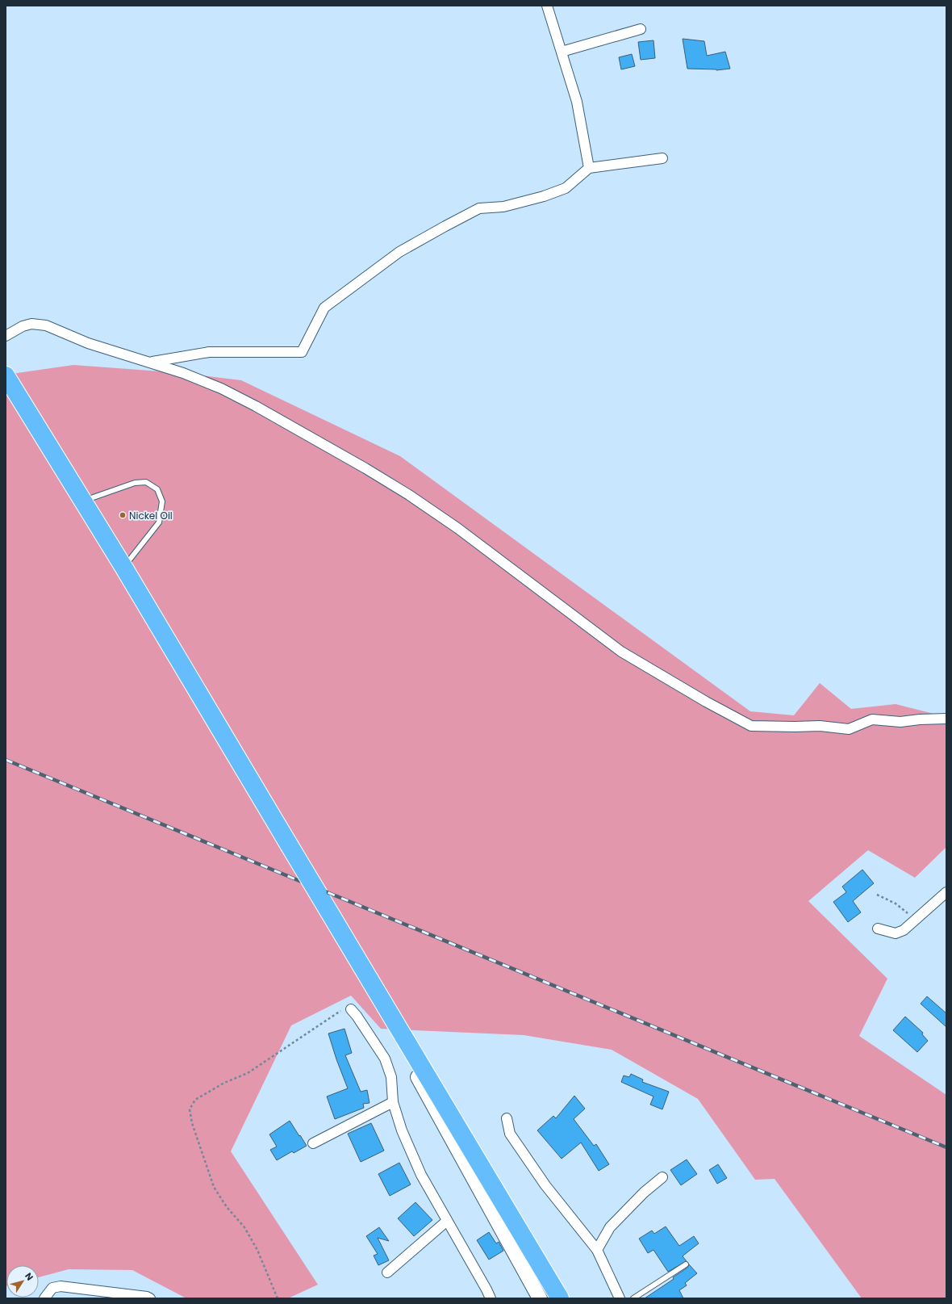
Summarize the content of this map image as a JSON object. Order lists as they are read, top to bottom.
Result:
{
  "places": ["Nickel Oil"],
  "north": "top right"
}
